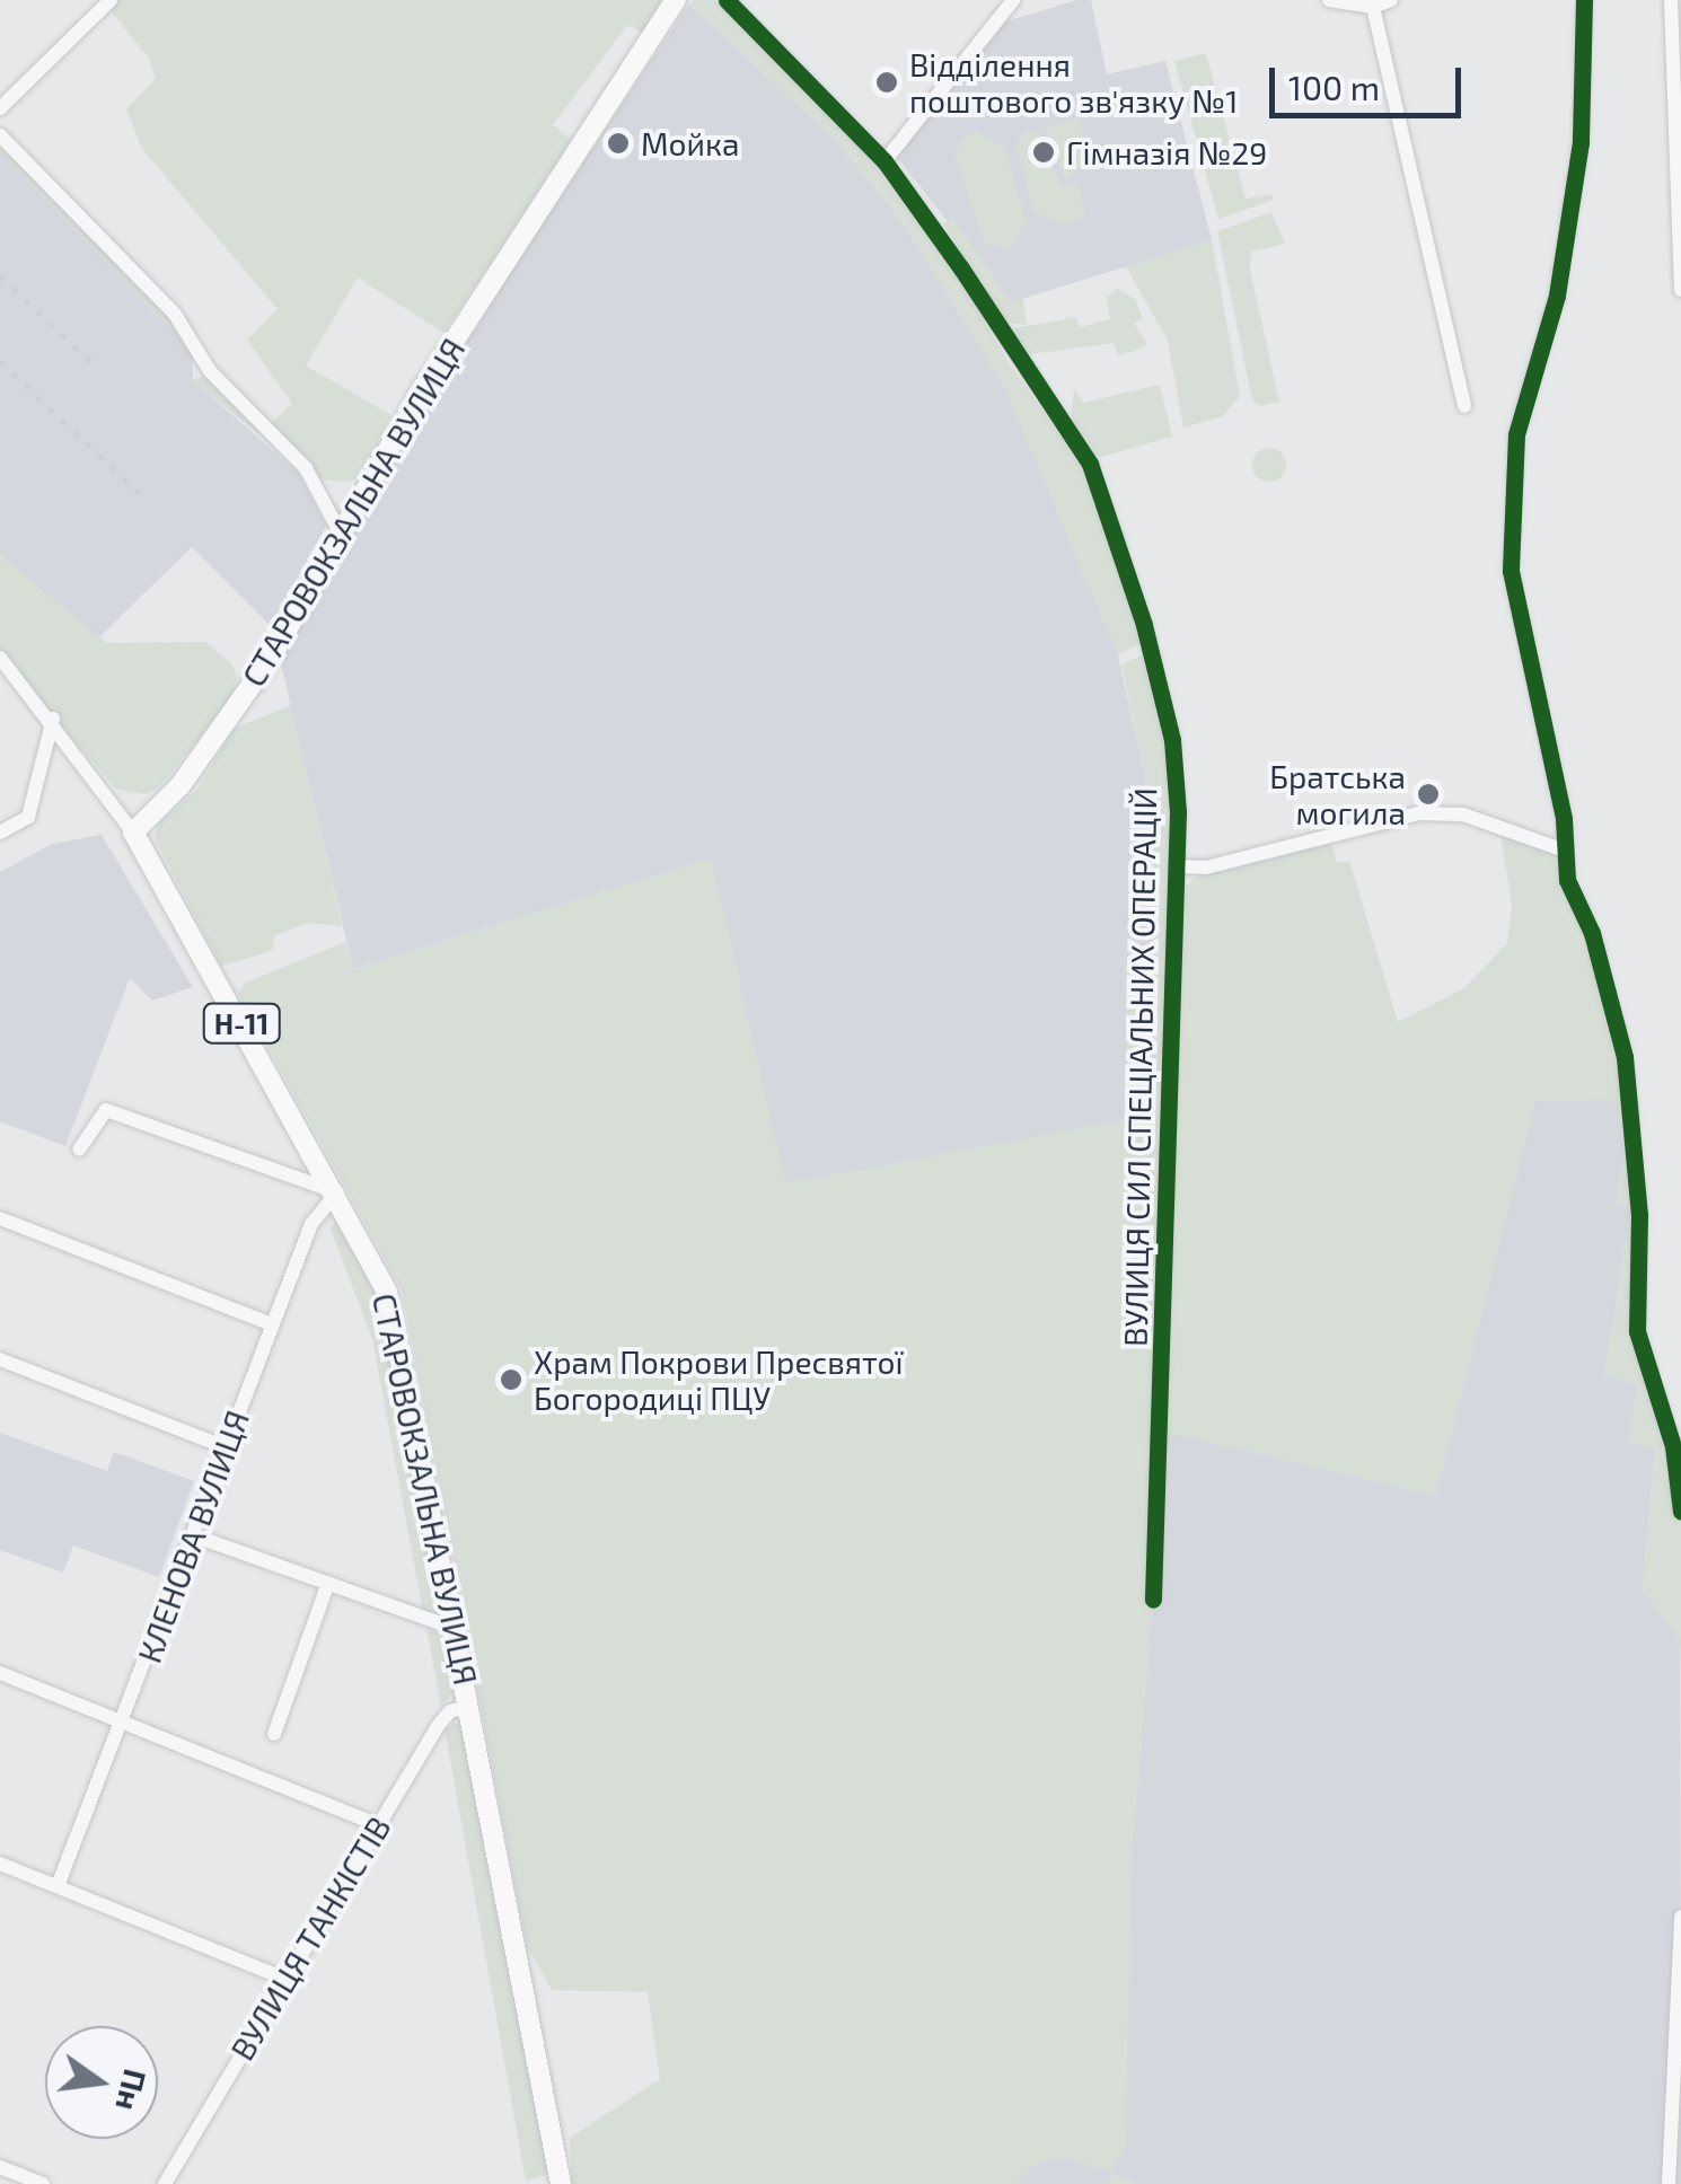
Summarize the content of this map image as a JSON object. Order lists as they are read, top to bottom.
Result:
{
  "streets": {
    "main road": ["СТАРОВОКЗАЛЬНА ВУЛИЦЯ", "Н-11"],
    "street": ["ВУЛИЦЯ СИЛ СПЕЦІАЛЬНИХ ОПЕРАЦІЙ", "КЛЕНОВА ВУЛИЦЯ", "ВУЛИЦЯ ТАНКІСТІВ"]
  },
  "crossings": [
    ["СТАРОВОКЗАЛЬНА ВУЛИЦЯ", "КЛЕНОВА ВУЛИЦЯ"],
    ["СТАРОВОКЗАЛЬНА ВУЛИЦЯ", "ВУЛИЦЯ ТАНКІСТІВ"]
  ],
  "places": [
    "Відділення поштового зв'язку №1",
    "Мойка",
    "Гімназія №29",
    "Братська могила",
    "Храм Покрови Пресвятої Богородиці ПЦУ"
  ],
  "scale_bar": "100 m",
  "north": "right"
}
